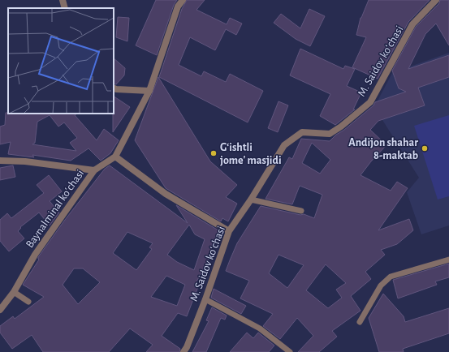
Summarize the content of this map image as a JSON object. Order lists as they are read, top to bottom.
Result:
{
  "streets": {
    "street": ["M. Saidov koʻchasi", "Baynalminal koʻchasi"]
  },
  "places": ["Andijon shahar 8-maktab", "Gʻishtli jome' masjidi"]
}
